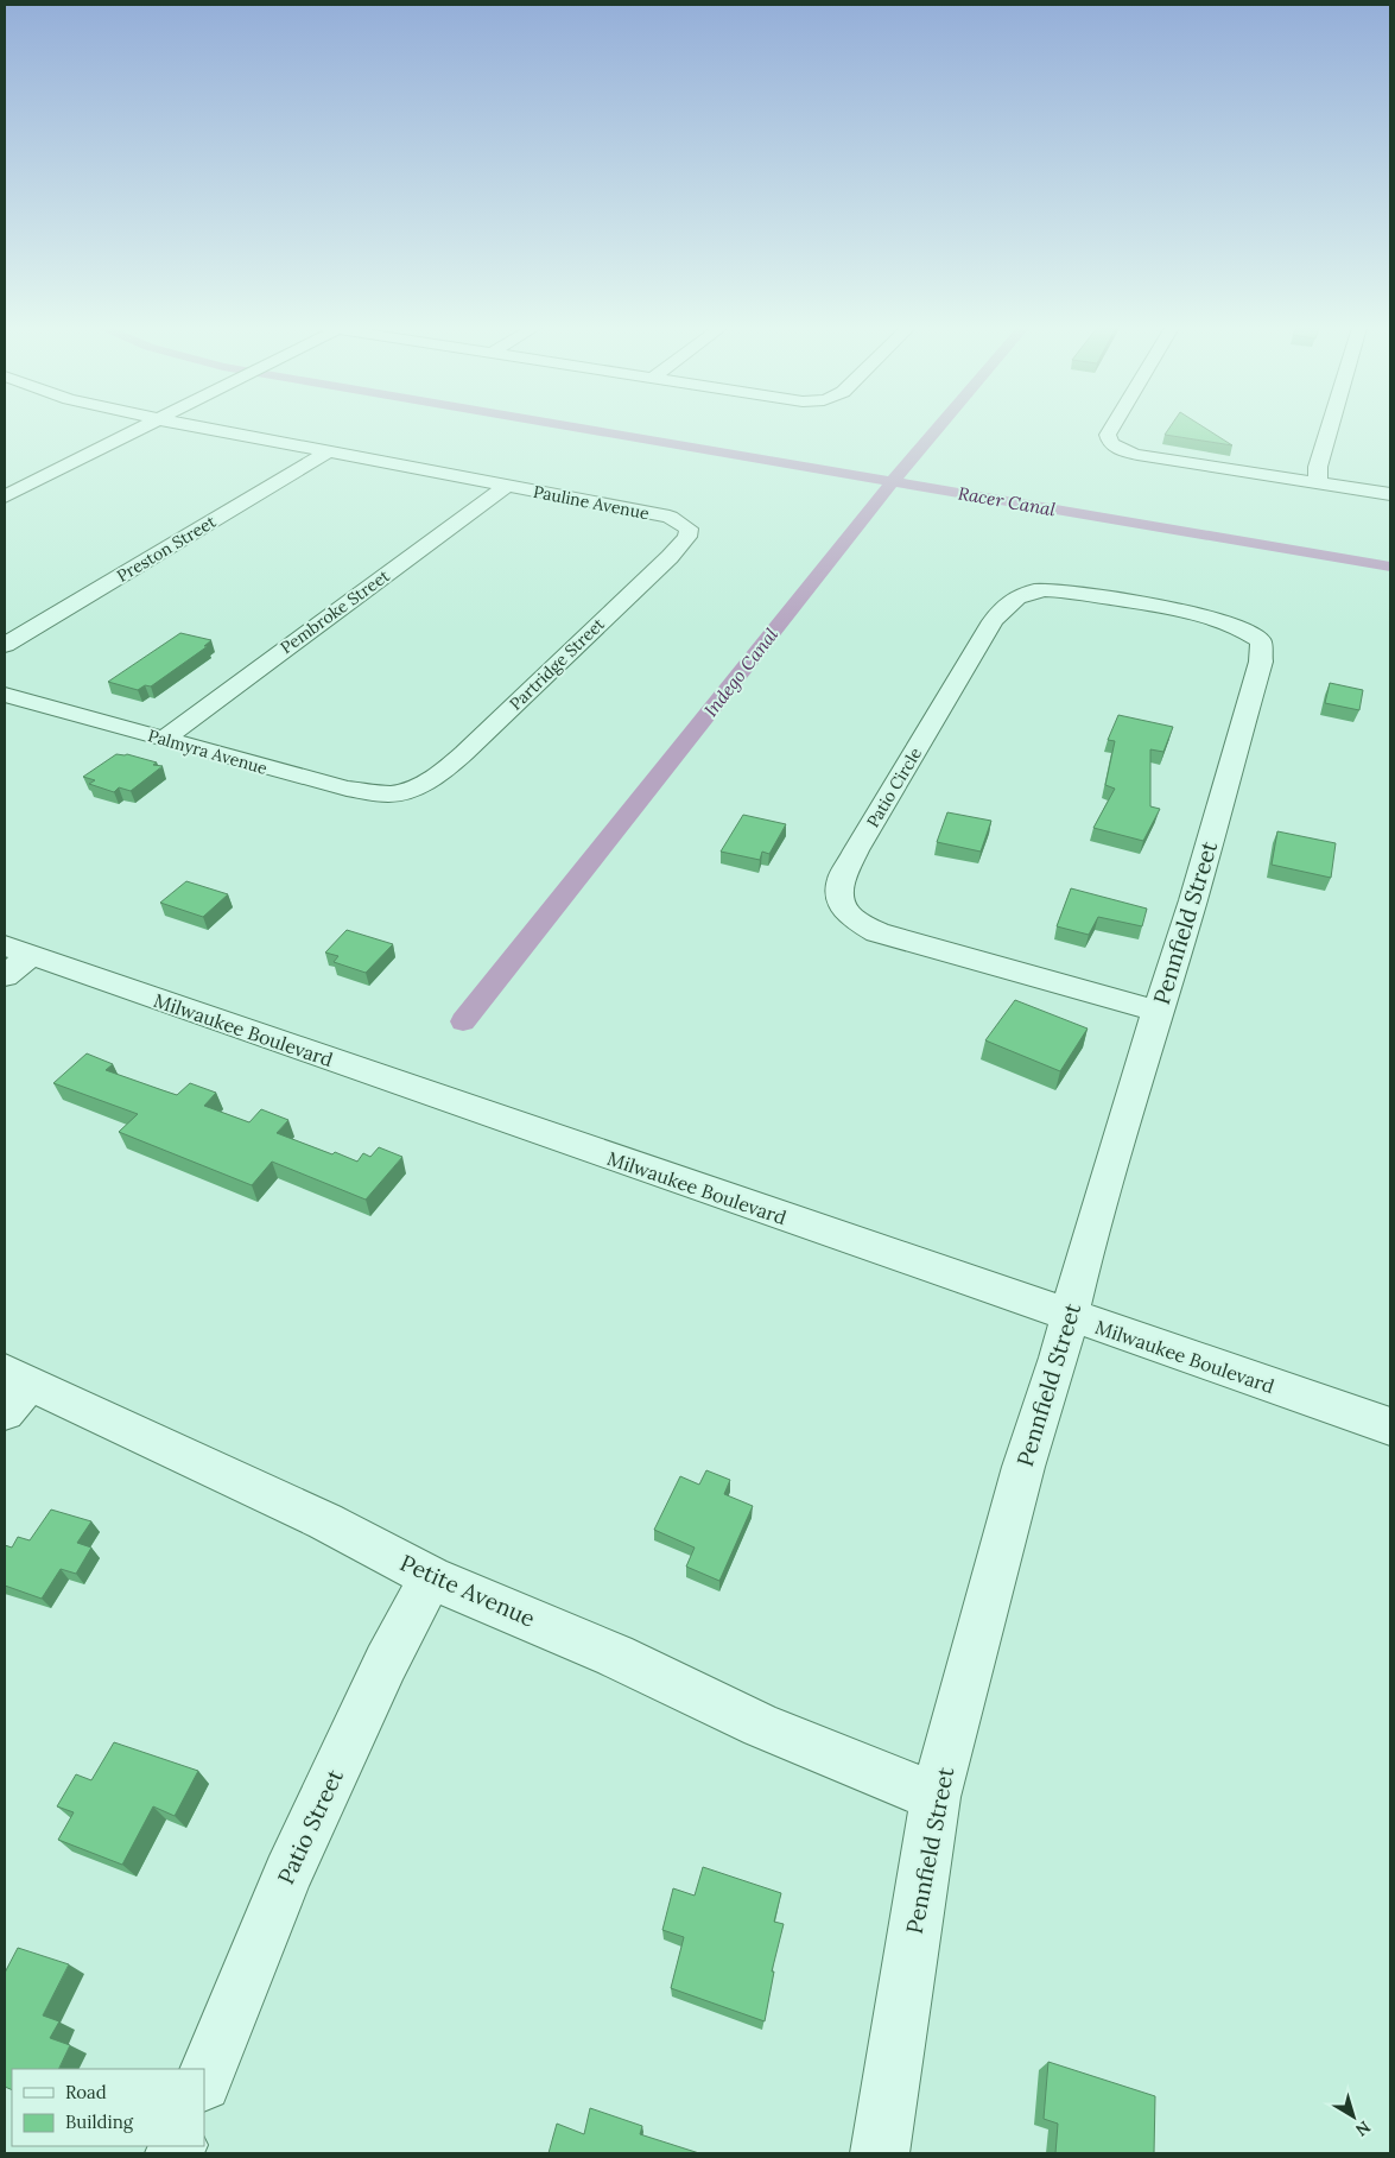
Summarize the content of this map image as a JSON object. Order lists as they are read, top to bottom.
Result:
{
  "streets": {
    "street": [
      "Pauline Avenue",
      "Preston Street",
      "Pembroke Street",
      "Partridge Street",
      "Palmyra Avenue",
      "Patio Circle",
      "Pennfield Street",
      "Milwaukee Boulevard",
      "Petite Avenue",
      "Patio Street"
    ]
  },
  "crossings": [
    ["Pauline Avenue", "Preston Street"],
    ["Pauline Avenue", "Pembroke Street"],
    ["Pauline Avenue", "Partridge Street"],
    ["Pembroke Street", "Palmyra Avenue"],
    ["Partridge Street", "Palmyra Avenue"],
    ["Patio Circle", "Pennfield Street"],
    ["Pennfield Street", "Milwaukee Boulevard"],
    ["Pennfield Street", "Petite Avenue"],
    ["Petite Avenue", "Patio Street"]
  ],
  "water": ["Racer Canal", "Indego Canal"],
  "legend": ["Road", "Building"],
  "north": "bottom right"
}
